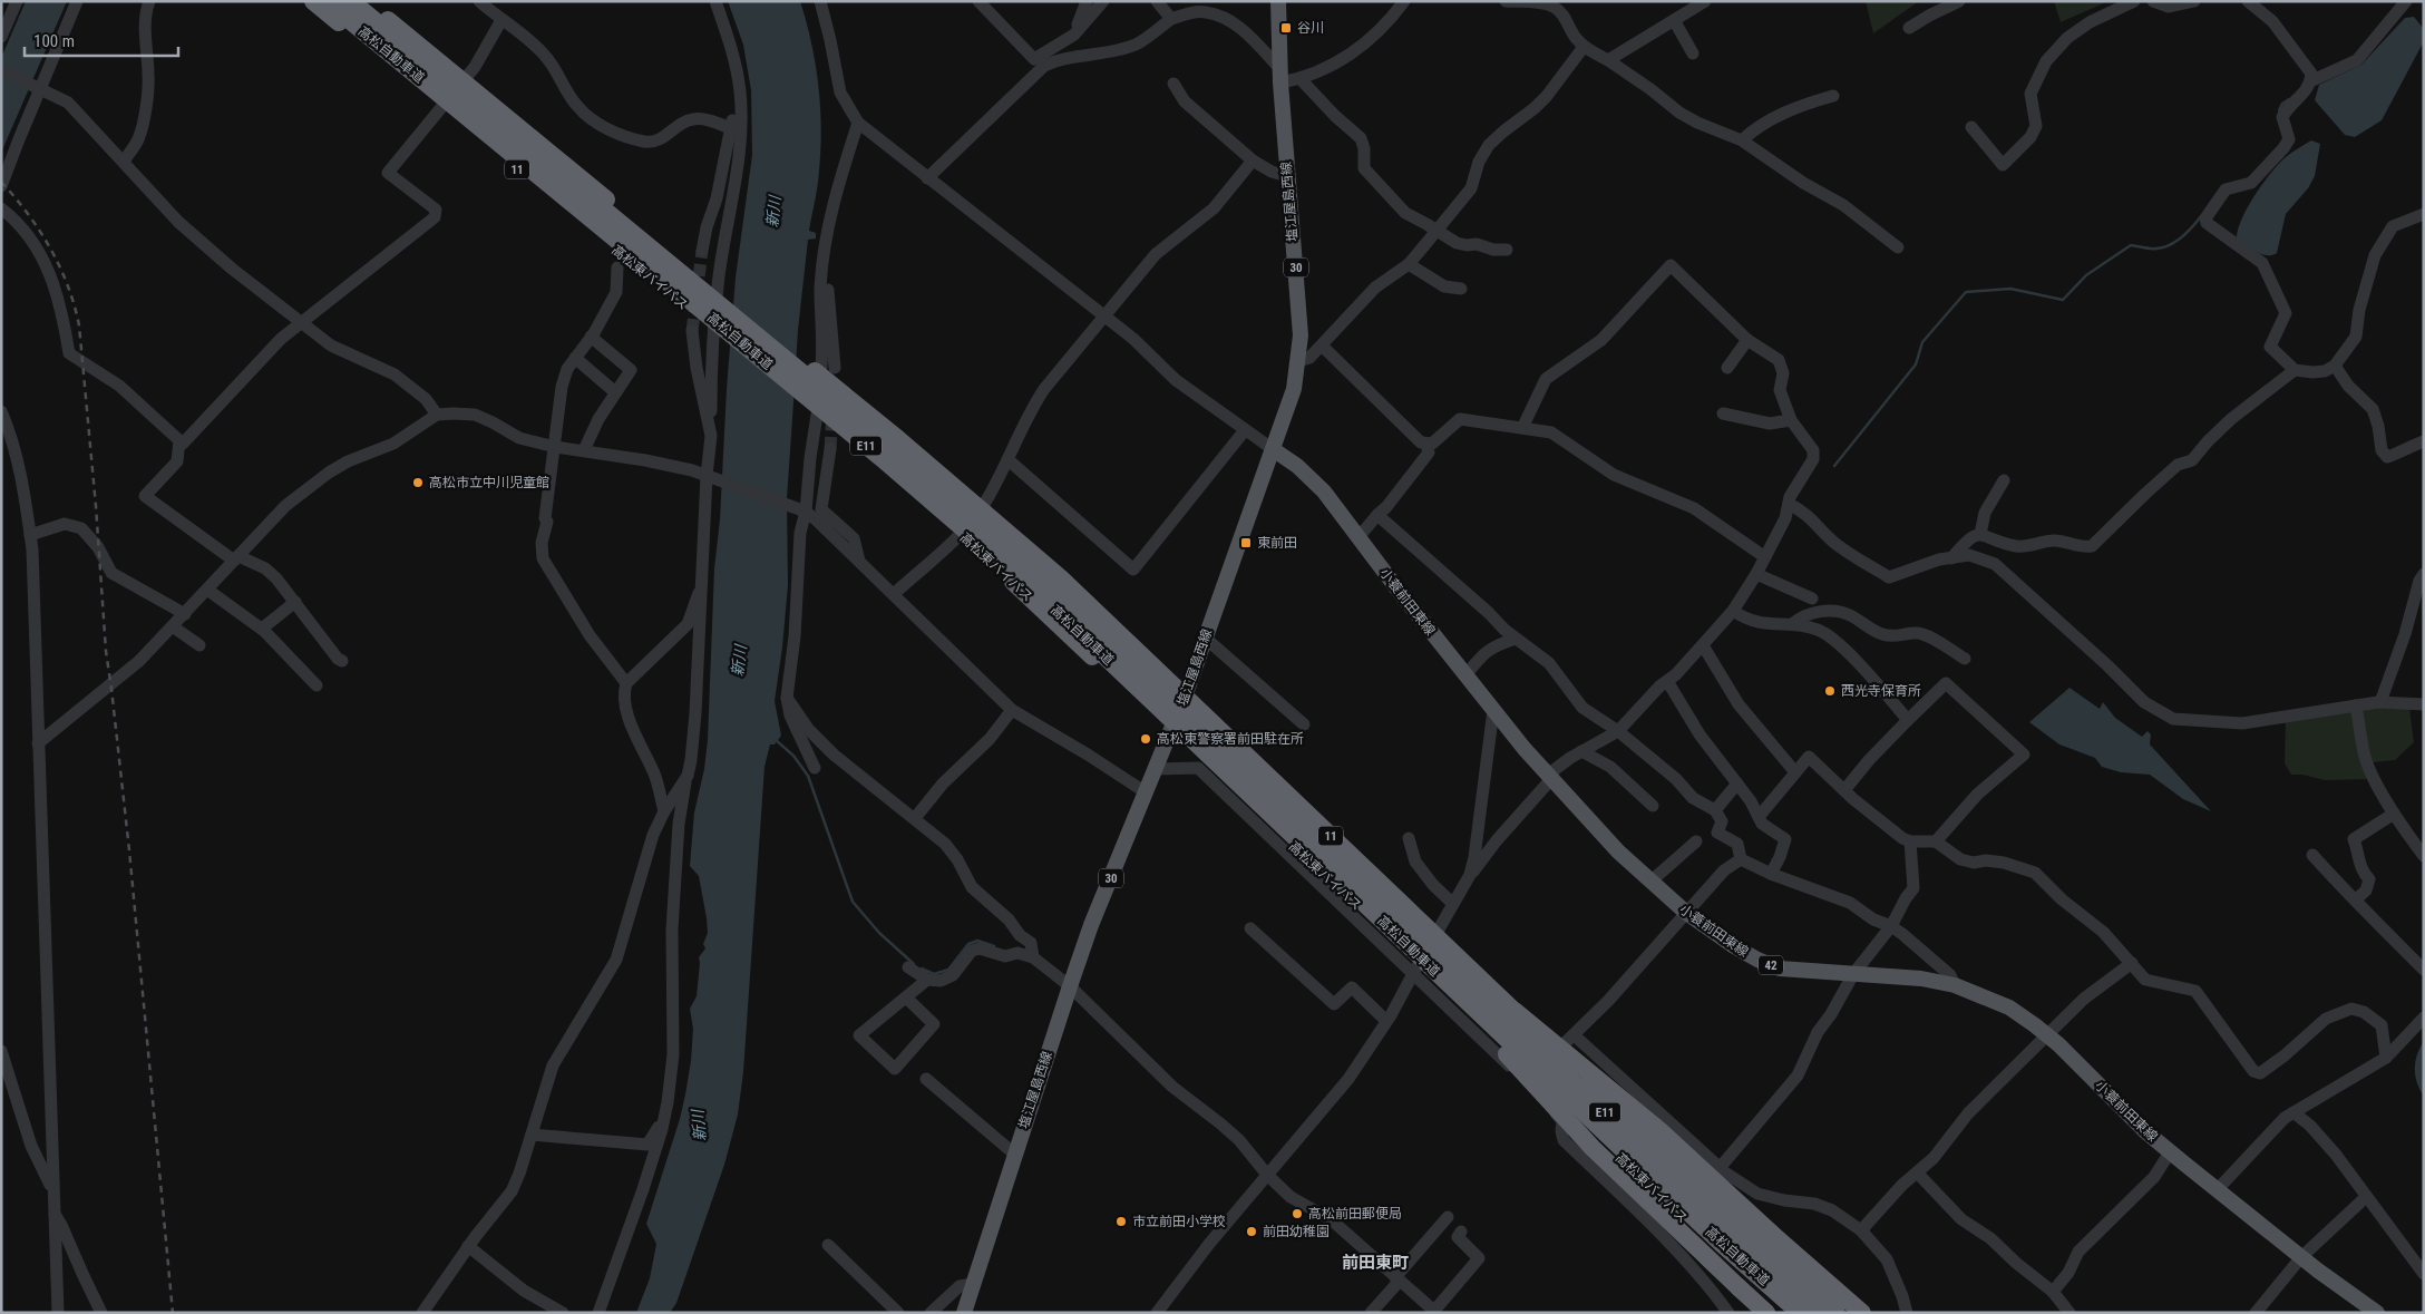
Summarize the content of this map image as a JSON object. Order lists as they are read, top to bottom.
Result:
{
  "streets": {
    "highway": [
      "高松自動車道",
      "11",
      "高松東バイパス",
      "E11"
    ],
    "main road": [
      "塩江屋島西線",
      "30",
      "小蓑前田東線",
      "42"
    ]
  },
  "crossings": [
    ["11", "塩江屋島西線"],
    ["塩江屋島西線", "高松東バイパス"],
    ["塩江屋島西線", "小蓑前田東線"]
  ],
  "districts": ["前田東町"],
  "water": ["新川"],
  "places": {
    "transit": ["谷川", "東前田"],
    "other": [
      "高松市立中川児童館",
      "西光寺保育所",
      "高松東警察署前田駐在所",
      "高松前田郵便局",
      "市立前田小学校",
      "前田幼稚園"
    ]
  },
  "scale_bar": "100 m"
}
